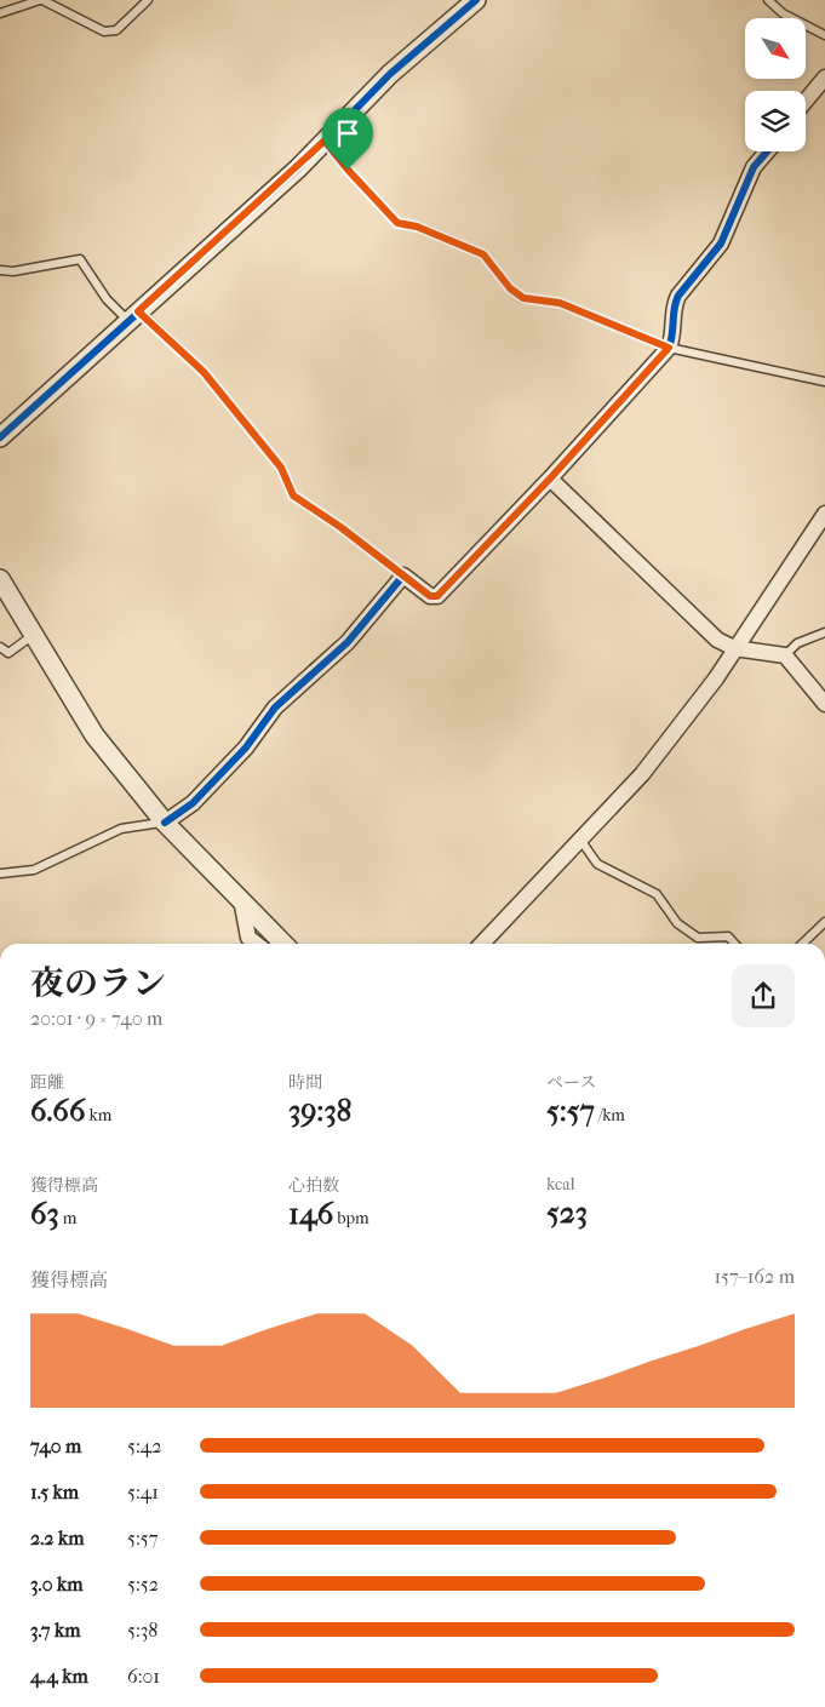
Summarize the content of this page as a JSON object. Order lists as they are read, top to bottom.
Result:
{
  "north": "bottom right",
  "page": {
    "heading": ["夜のラン", "20:01 · 9 × 740 m"],
    "stats": [
      ["距離", "6.66 km"],
      ["時間", "39:38"],
      ["ペース", "5:57 /km"],
      ["獲得標高", "63 m"],
      ["心拍数", "146 bpm"],
      ["kcal", "523"]
    ],
    "chart": ["獲得標高", "157–162 m"],
    "list": [
      {
        "name": "740 m",
        "note": "5:42"
      },
      {
        "name": "1.5 km",
        "note": "5:41"
      },
      {
        "name": "2.2 km",
        "note": "5:57"
      },
      {
        "name": "3.0 km",
        "note": "5:52"
      },
      {
        "name": "3.7 km",
        "note": "5:38"
      },
      {
        "name": "4.4 km",
        "note": "6:01"
      }
    ]
  }
}
